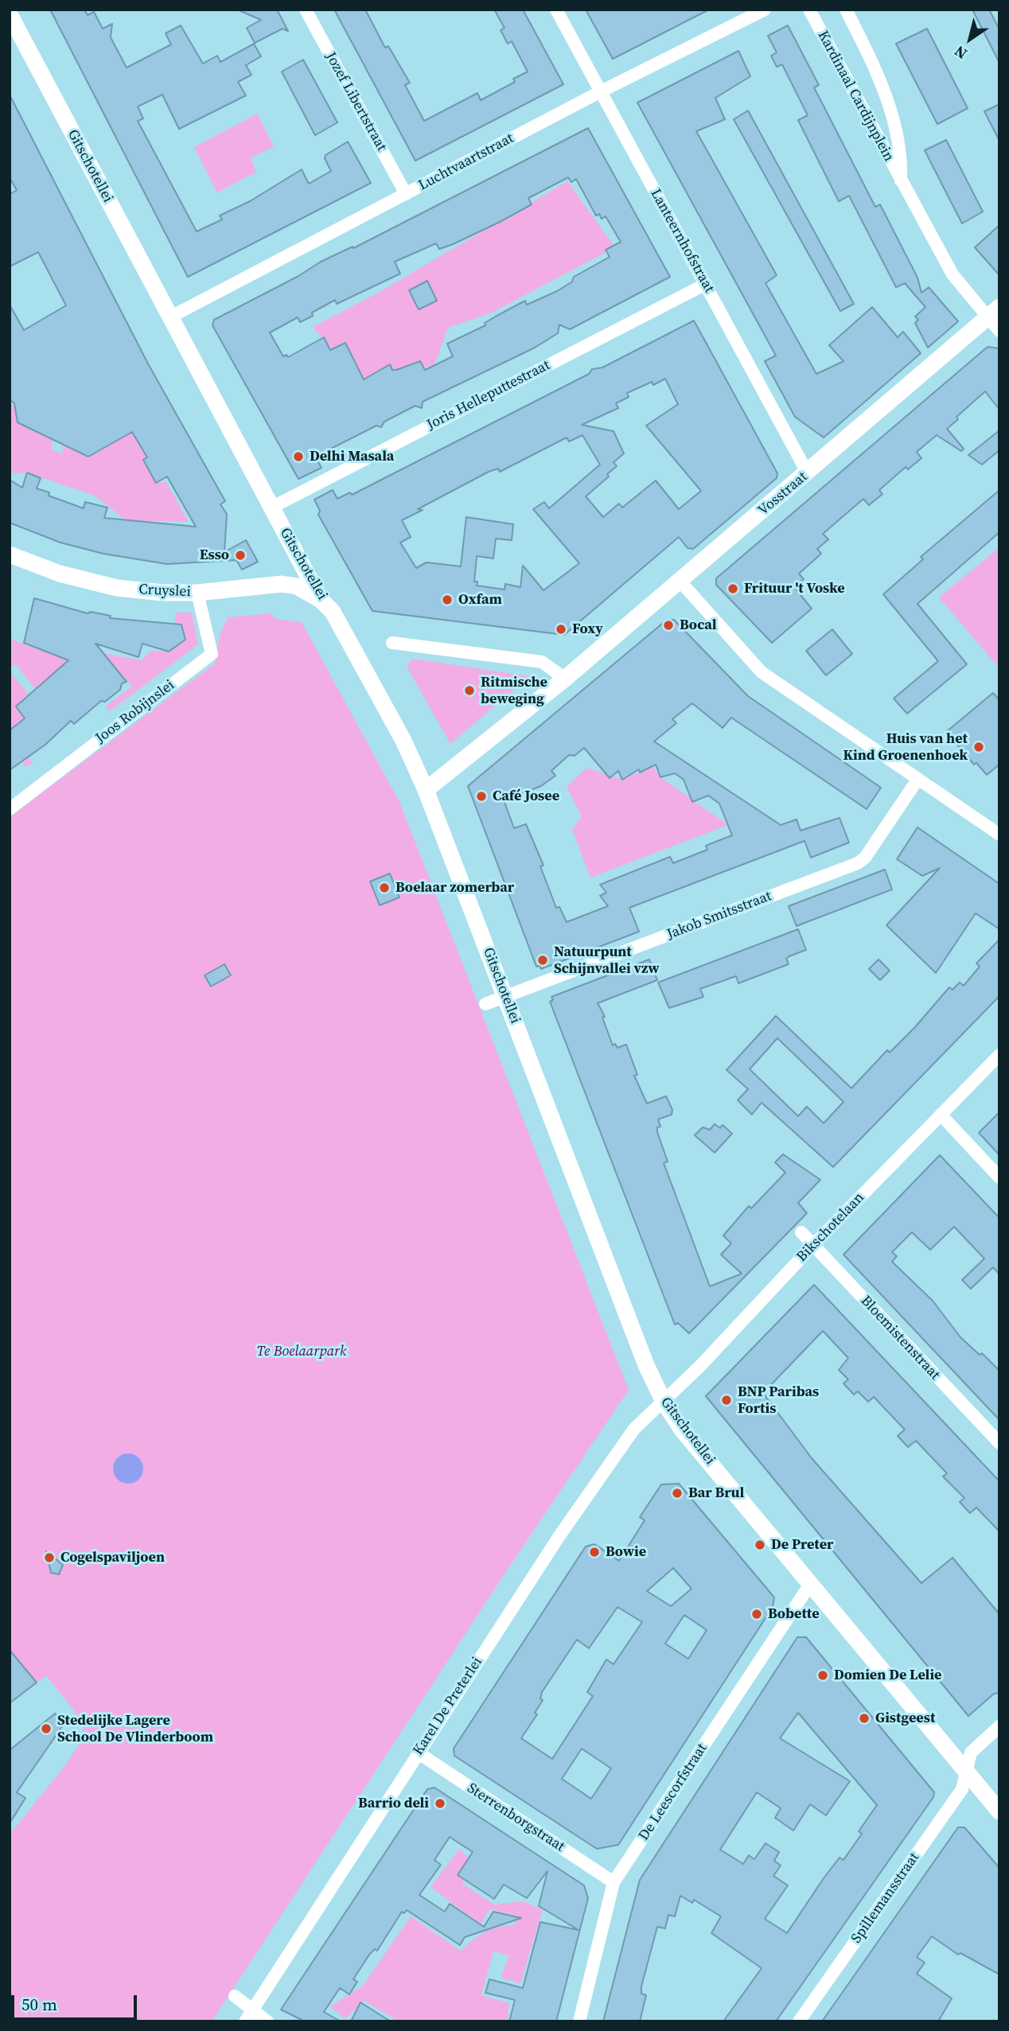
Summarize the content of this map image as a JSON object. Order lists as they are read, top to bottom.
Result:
{
  "streets": {
    "street": [
      "Kardinaal Cardijnplein",
      "Jozef Libertstraat",
      "Luchtvaartstraat",
      "Gitschotellei",
      "Lanteernhofstraat",
      "Joris Helleputtestraat",
      "Vosstraat",
      "Cruyslei",
      "Joos Robijnslei",
      "Jakob Smitsstraat",
      "Bikschotelaan",
      "Bloemistenstraat",
      "Karel De Preterlei",
      "De Leescorfstraat",
      "Sterrenborgstraat",
      "Spillemansstraat"
    ]
  },
  "crossings": [
    ["Kardinaal Cardijnplein", "Vosstraat"],
    ["Jozef Libertstraat", "Luchtvaartstraat"],
    ["Luchtvaartstraat", "Gitschotellei"],
    ["Luchtvaartstraat", "Lanteernhofstraat"],
    ["Gitschotellei", "Joris Helleputtestraat"],
    ["Gitschotellei", "Vosstraat"],
    ["Gitschotellei", "Cruyslei"],
    ["Gitschotellei", "Jakob Smitsstraat"],
    ["Gitschotellei", "Bikschotelaan"],
    ["Gitschotellei", "Karel De Preterlei"],
    ["Gitschotellei", "De Leescorfstraat"],
    ["Gitschotellei", "Spillemansstraat"],
    ["Lanteernhofstraat", "Joris Helleputtestraat"],
    ["Lanteernhofstraat", "Vosstraat"],
    ["Cruyslei", "Joos Robijnslei"],
    ["Bikschotelaan", "Bloemistenstraat"],
    ["Bikschotelaan", "Karel De Preterlei"],
    ["Karel De Preterlei", "Sterrenborgstraat"],
    ["De Leescorfstraat", "Sterrenborgstraat"]
  ],
  "parks": ["Te Boelaarpark"],
  "places": [
    "Delhi Masala",
    "Esso",
    "Frituur 't Voske",
    "Oxfam",
    "Bocal",
    "Foxy",
    "Ritmische beweging",
    "Huis van het Kind Groenenhoek",
    "Café Josee",
    "Boelaar zomerbar",
    "Natuurpunt Schijnvallei vzw",
    "BNP Paribas Fortis",
    "Bar Brul",
    "De Preter",
    "Bowie",
    "Cogelspaviljoen",
    "Bobette",
    "Domien De Lelie",
    "Gistgeest",
    "Stedelijke Lagere School De Vlinderboom",
    "Barrio deli"
  ],
  "scale_bar": "50 m",
  "north": "bottom left"
}
